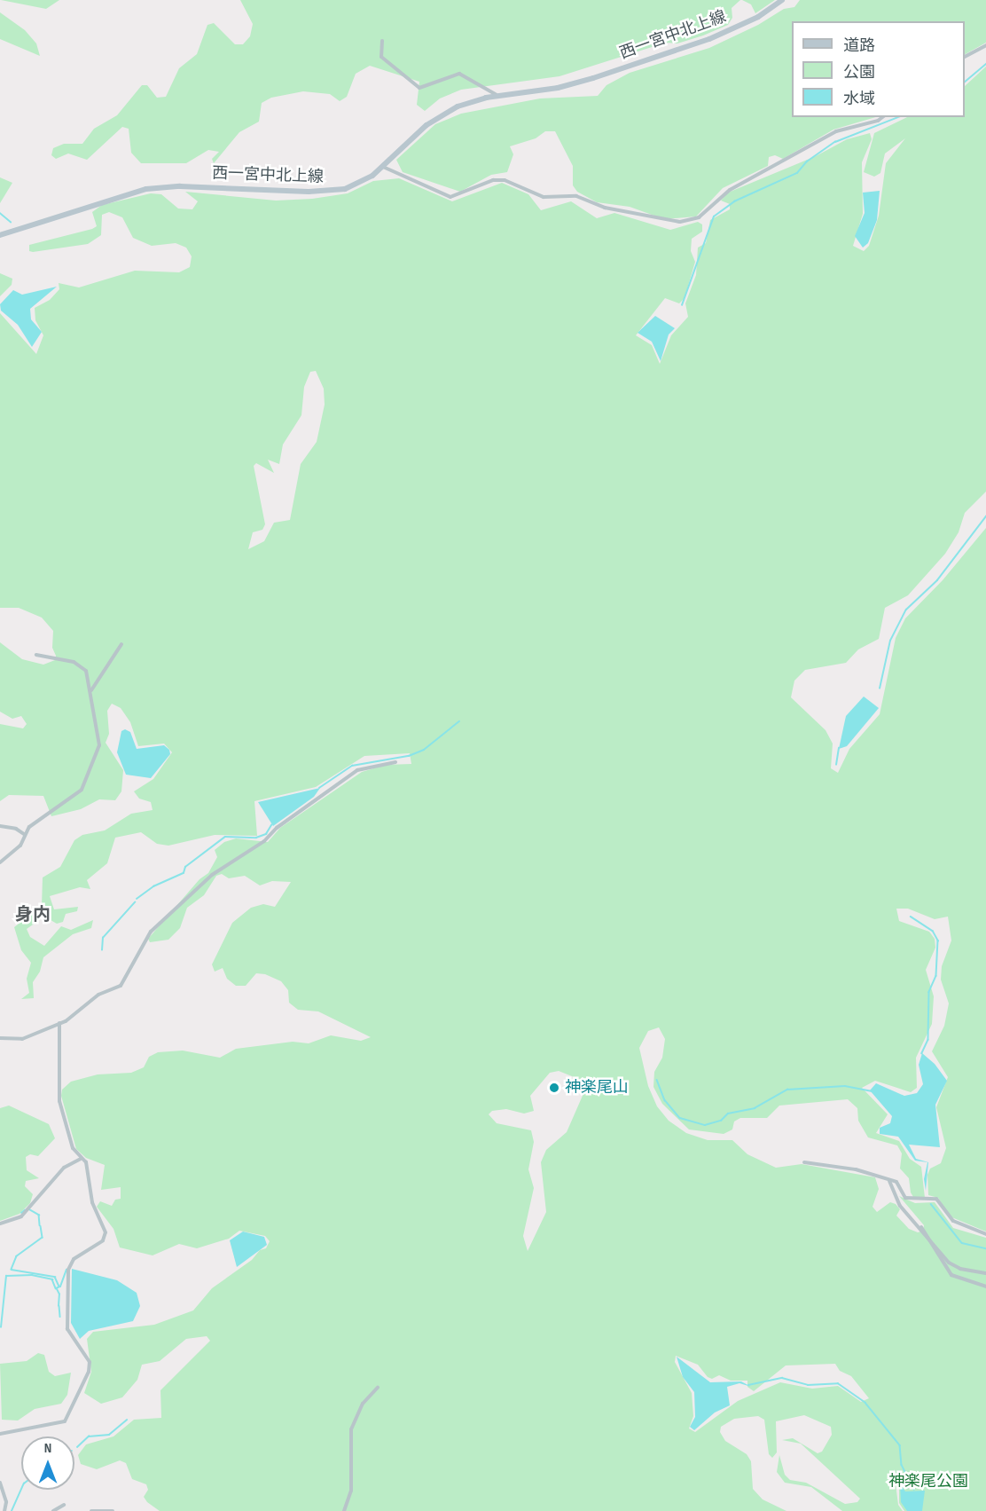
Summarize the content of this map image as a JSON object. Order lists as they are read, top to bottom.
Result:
{
  "streets": {
    "main road": ["西一宮中北上線"]
  },
  "districts": ["身内"],
  "parks": ["神楽尾公園"],
  "places": ["神楽尾山"],
  "legend": ["道路", "公園", "水域"],
  "north": "top"
}
